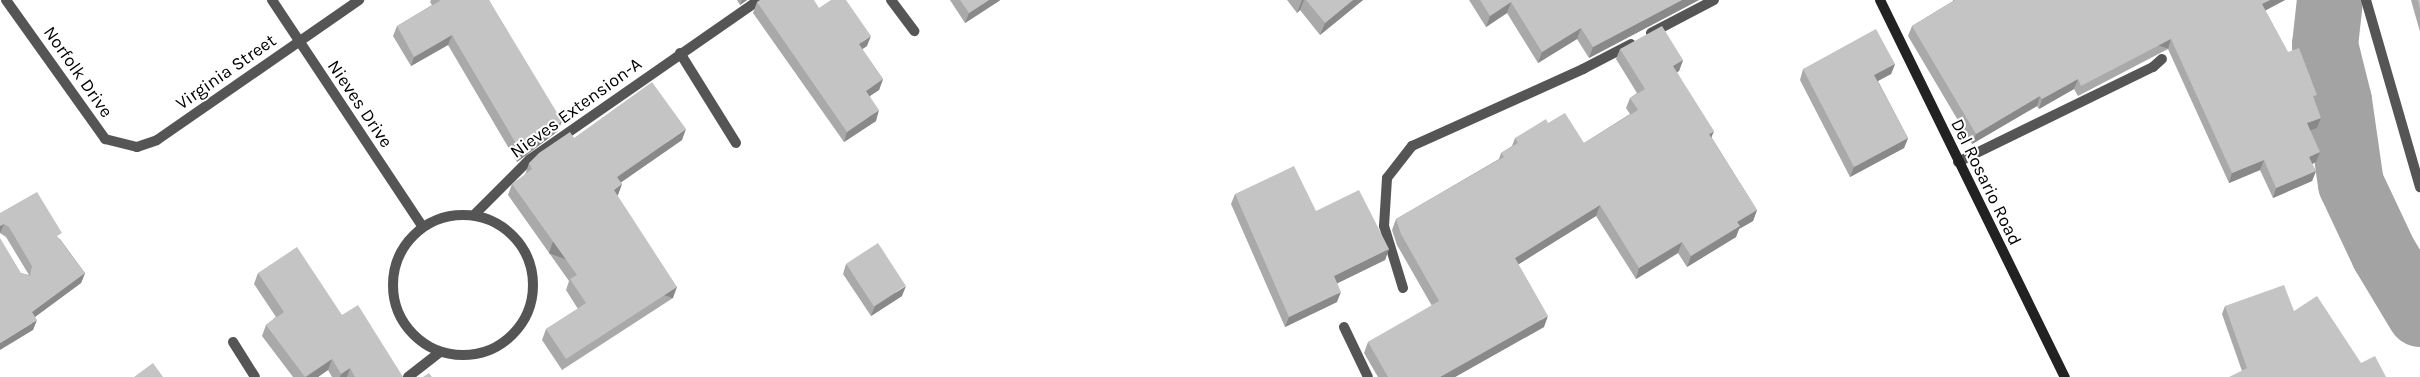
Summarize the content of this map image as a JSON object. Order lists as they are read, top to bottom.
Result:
{
  "streets": {
    "main road": ["Del Rosario Road"],
    "street": [
      "Norfolk Drive",
      "Virginia Street",
      "Nieves Drive",
      "Nieves Extension-A"
    ]
  },
  "crossings": [
    ["Norfolk Drive", "Virginia Street"],
    ["Virginia Street", "Nieves Drive"],
    ["Nieves Drive", "Nieves Extension-A"]
  ]
}
